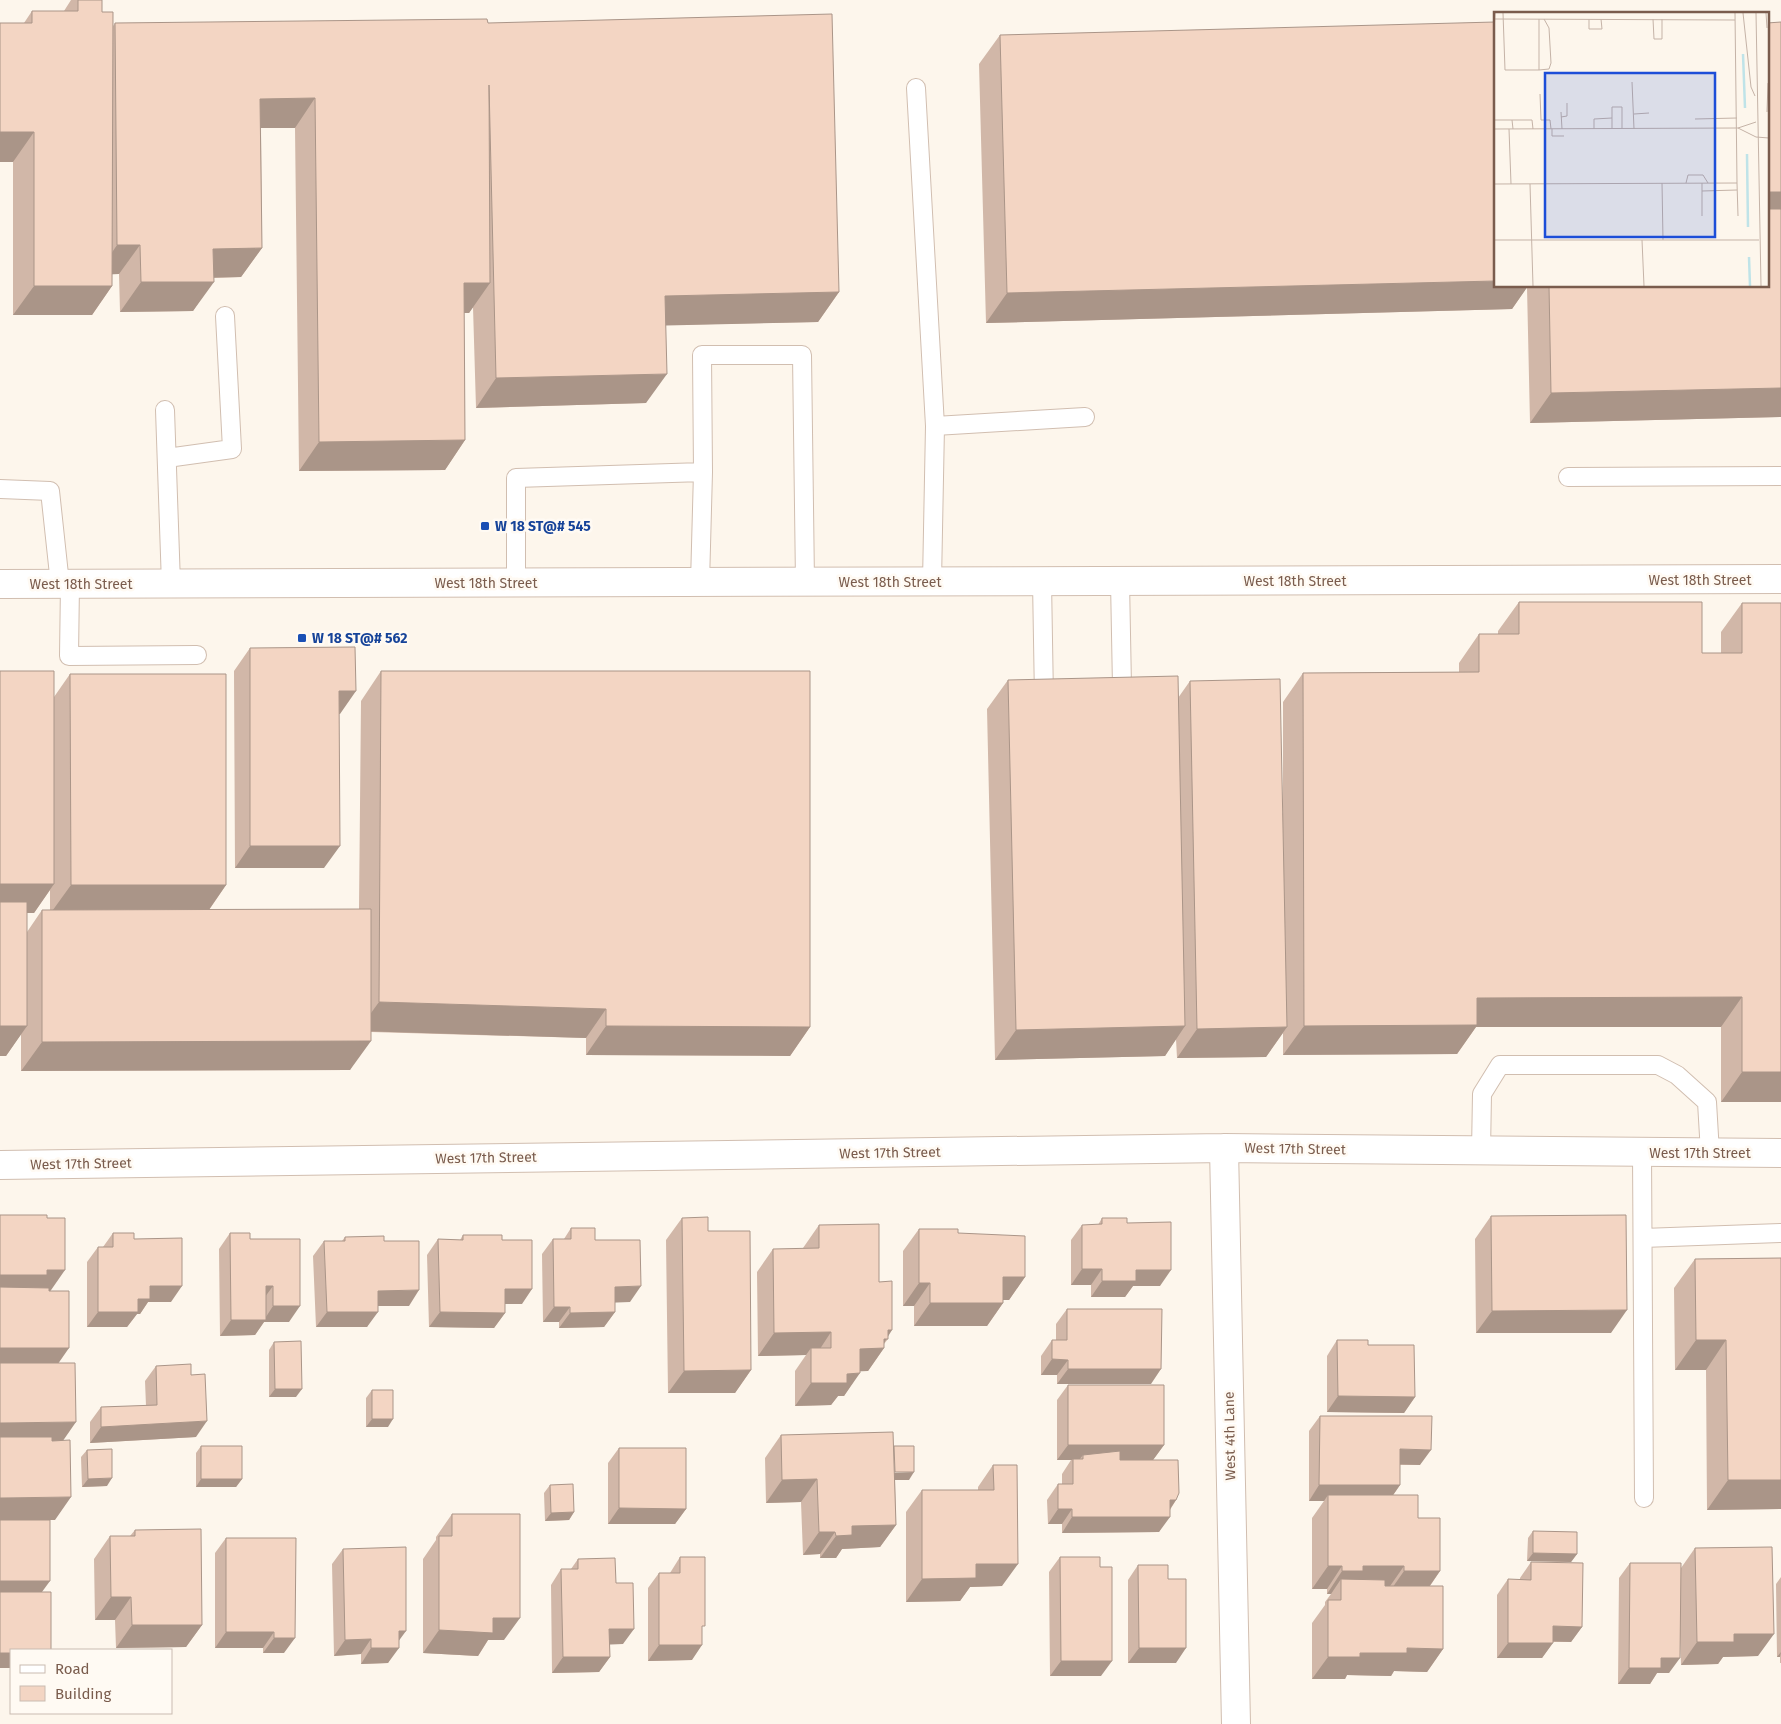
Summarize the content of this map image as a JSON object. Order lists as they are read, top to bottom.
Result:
{
  "streets": {
    "street": ["West 18th Street", "West 17th Street", "West 4th Lane"]
  },
  "crossings": [
    ["West 17th Street", "West 4th Lane"]
  ],
  "places": {
    "transit": ["W 18 ST@# 545", "W 18 ST@# 562"]
  },
  "legend": ["Road", "Building"]
}
